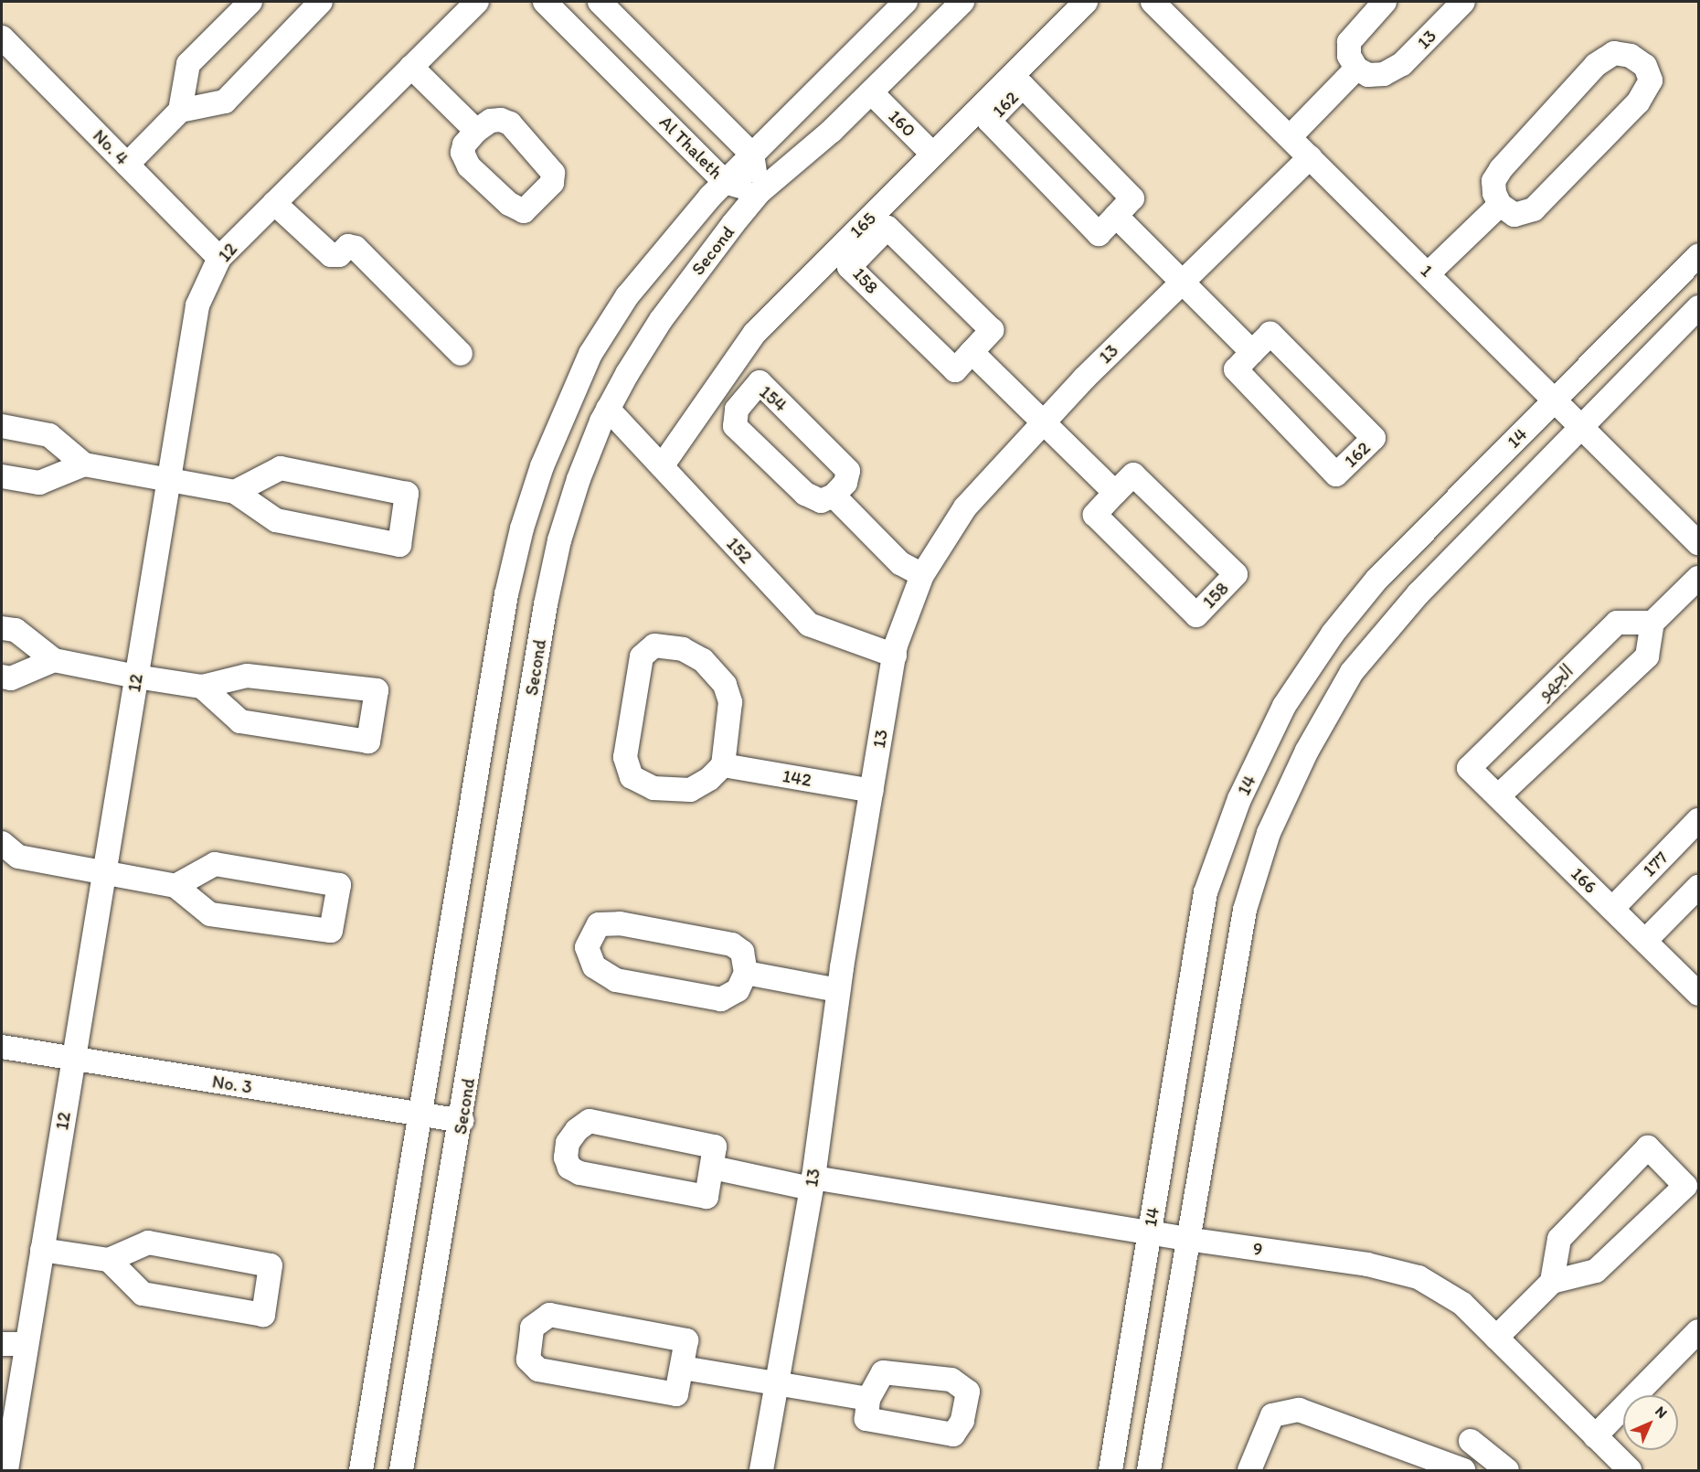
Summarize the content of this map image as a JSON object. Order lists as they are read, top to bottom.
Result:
{
  "streets": {
    "street": [
      "13",
      "162",
      "160",
      "No. 4",
      "Al Thaleth",
      "165",
      "Second",
      "12",
      "1",
      "158",
      "154",
      "14",
      "152",
      "الجهو",
      "142",
      "177",
      "166",
      "No. 3",
      "9"
    ]
  },
  "crossings": [
    ["13", "1"],
    ["13", "152"],
    ["13", "142"],
    ["13", "9"],
    ["160", "165"],
    ["160", "Second"],
    ["No. 4", "12"],
    ["Al Thaleth", "Second"],
    ["165", "152"],
    ["Second", "152"],
    ["Second", "No. 3"],
    ["12", "No. 3"],
    ["1", "14"],
    ["14", "9"],
    ["الجهو", "166"],
    ["177", "166"]
  ],
  "north": "top right"
}
